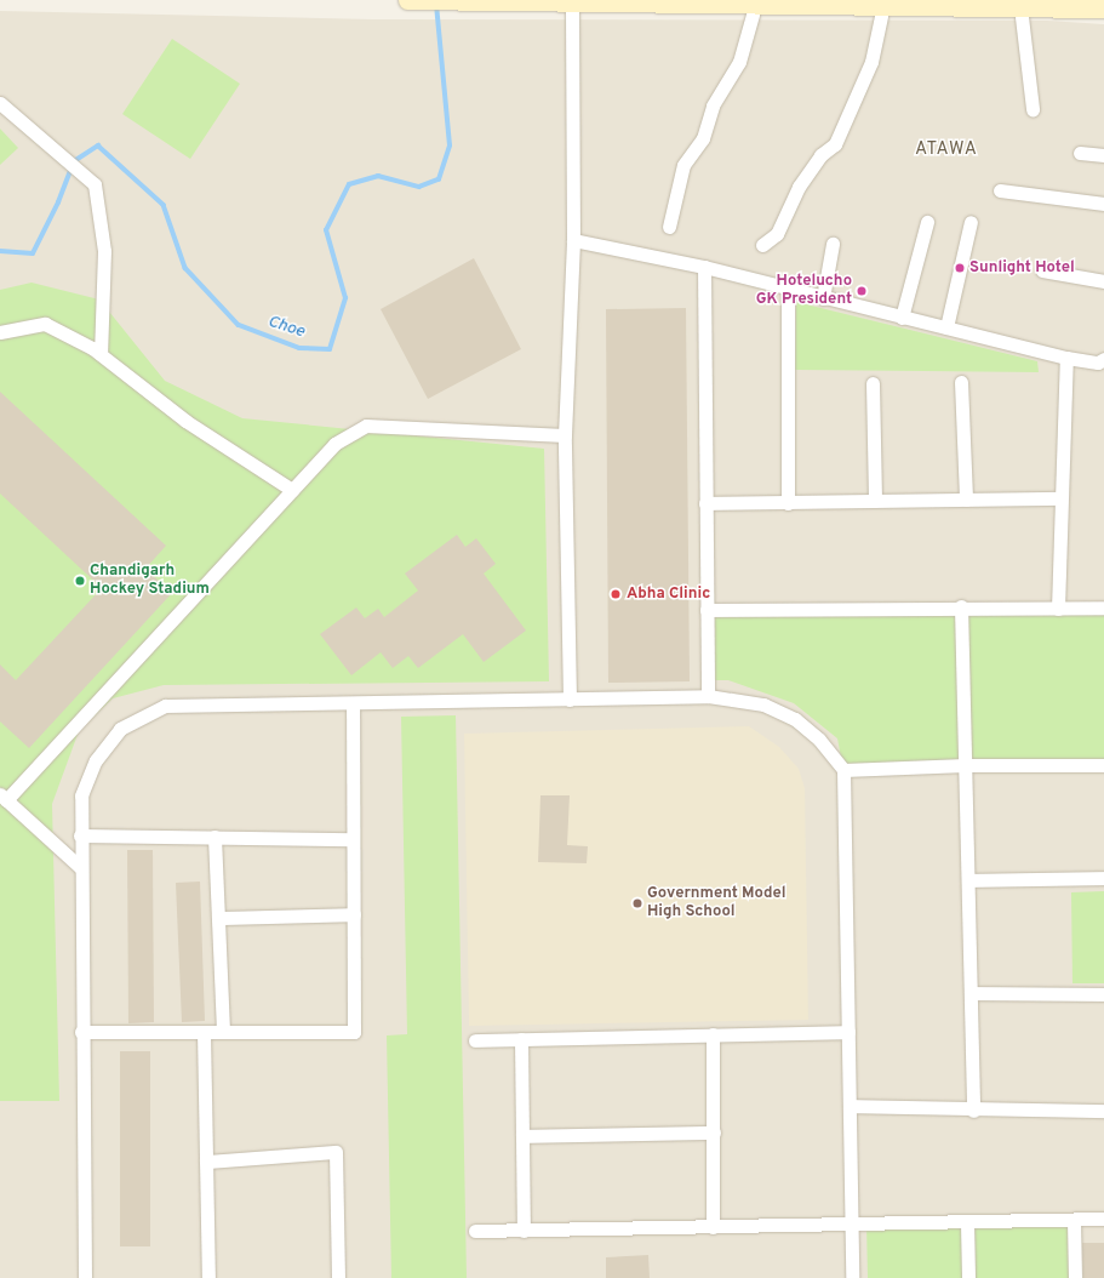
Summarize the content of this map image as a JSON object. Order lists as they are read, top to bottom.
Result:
{
  "districts": ["ATAWA"],
  "water": ["Choe"],
  "places": [
    "Sunlight Hotel",
    "Hotelucho GK President",
    "Chandigarh Hockey Stadium",
    "Abha Clinic",
    "Government Model High School"
  ]
}
